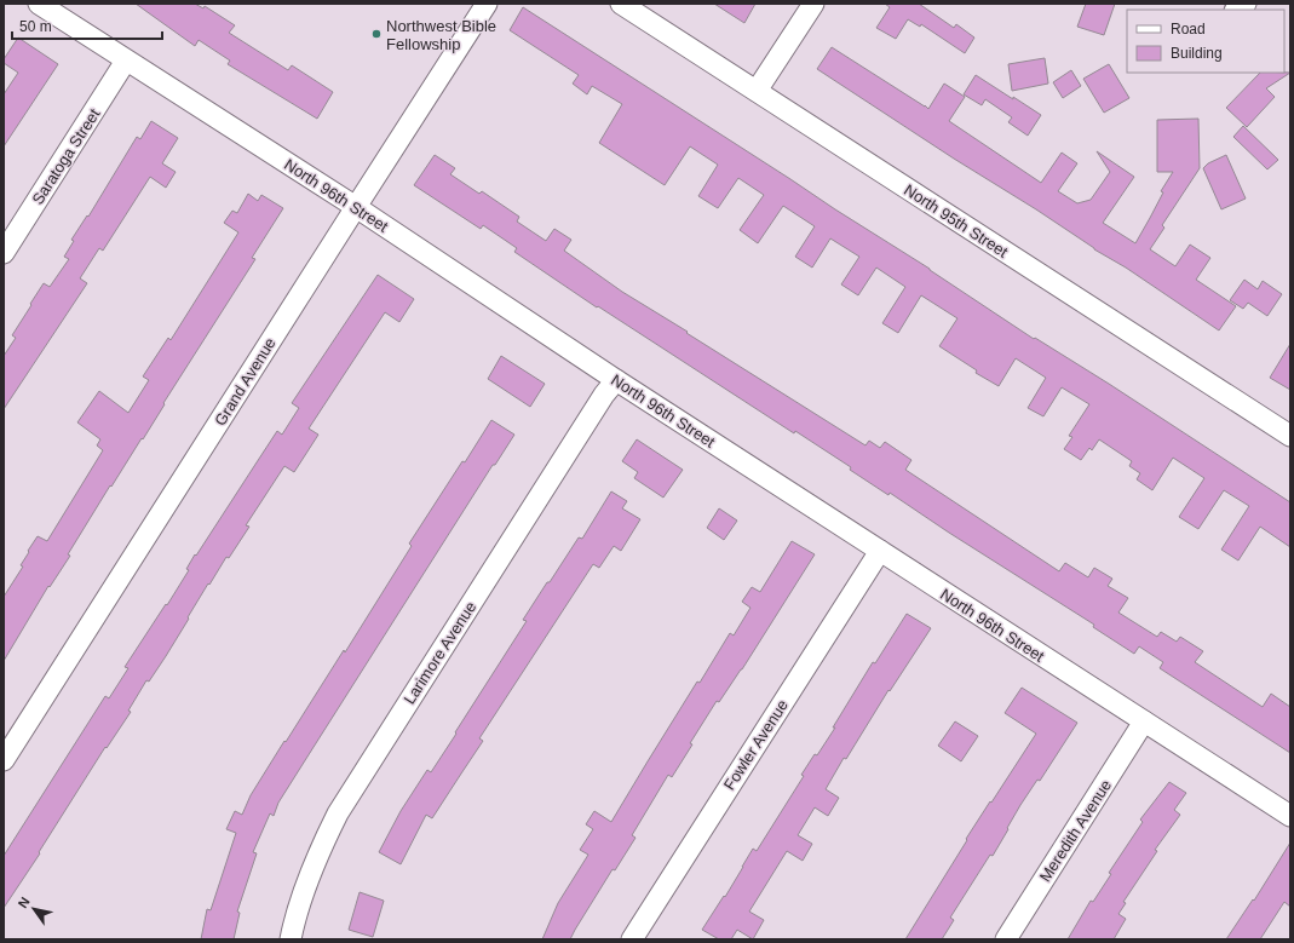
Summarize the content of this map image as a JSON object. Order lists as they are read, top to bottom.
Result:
{
  "streets": {
    "street": [
      "Saratoga Street",
      "North 96th Street",
      "North 95th Street",
      "Grand Avenue",
      "Larimore Avenue",
      "Fowler Avenue",
      "Meredith Avenue"
    ]
  },
  "crossings": [
    ["Saratoga Street", "North 96th Street"],
    ["North 96th Street", "Grand Avenue"],
    ["North 96th Street", "Larimore Avenue"],
    ["North 96th Street", "Fowler Avenue"],
    ["North 96th Street", "Meredith Avenue"]
  ],
  "places": ["Northwest Bible Fellowship"],
  "legend": ["Road", "Building"],
  "scale_bar": "50 m",
  "north": "top left"
}
